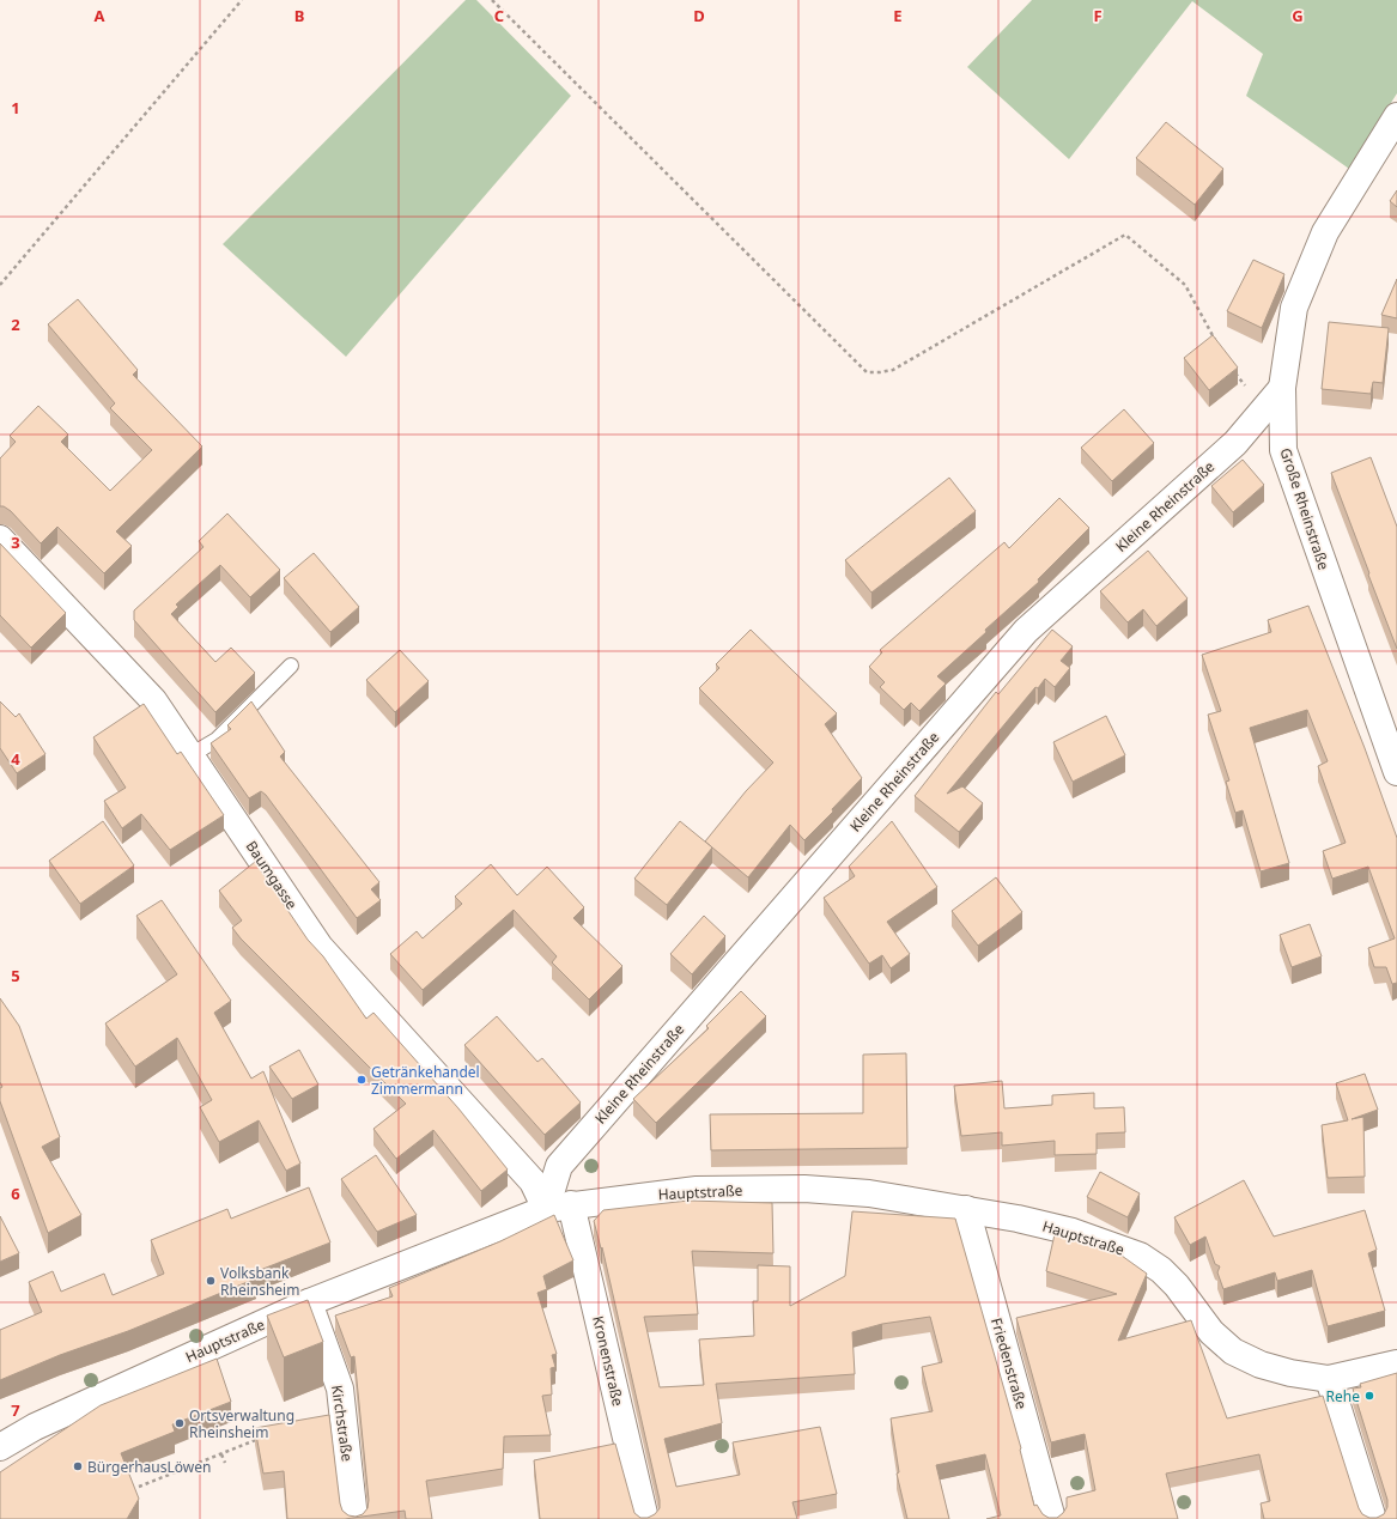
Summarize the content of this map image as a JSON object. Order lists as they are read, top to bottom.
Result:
{
  "streets": {
    "street": [
      "Kleine Rheinstraße",
      "Große Rheinstraße",
      "Baumgasse",
      "Hauptstraße",
      "Kronenstraße",
      "Friedenstraße",
      "Kirchstraße"
    ]
  },
  "crossings": [
    ["Kleine Rheinstraße", "Große Rheinstraße"],
    ["Kleine Rheinstraße", "Baumgasse"],
    ["Kleine Rheinstraße", "Hauptstraße"],
    ["Kleine Rheinstraße", "Kronenstraße"],
    ["Baumgasse", "Hauptstraße"],
    ["Baumgasse", "Kronenstraße"],
    ["Hauptstraße", "Kronenstraße"],
    ["Hauptstraße", "Friedenstraße"],
    ["Hauptstraße", "Kirchstraße"]
  ],
  "places": [
    "Getränkehandel Zimmermann",
    "Volksbank Rheinsheim",
    "Rehe",
    "Ortsverwaltung Rheinsheim",
    "BürgerhausLöwen"
  ],
  "grid": {
    "columns": [
      "A",
      "B",
      "C",
      "D",
      "E",
      "F",
      "G"
    ],
    "rows": [
      "1",
      "2",
      "3",
      "4",
      "5",
      "6",
      "7"
    ]
  }
}
